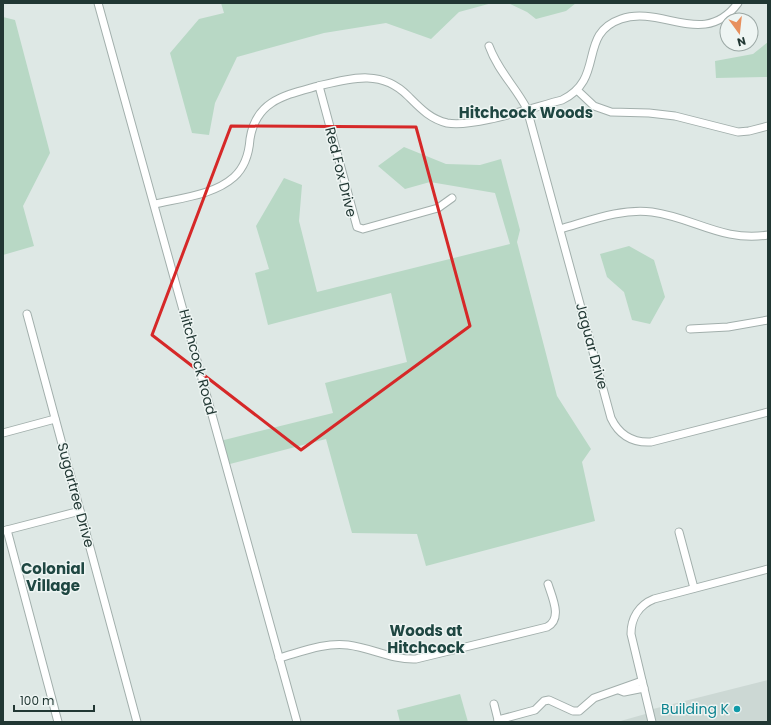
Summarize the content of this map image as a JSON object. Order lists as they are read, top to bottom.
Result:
{
  "streets": {
    "street": [
      "Red Fox Drive",
      "Jaguar Drive",
      "Hitchcock Road",
      "Sugartree Drive"
    ]
  },
  "districts": ["Hitchcock Woods", "Colonial Village", "Woods at Hitchcock"],
  "places": ["Building K"],
  "scale_bar": "100 m",
  "north": "bottom"
}
